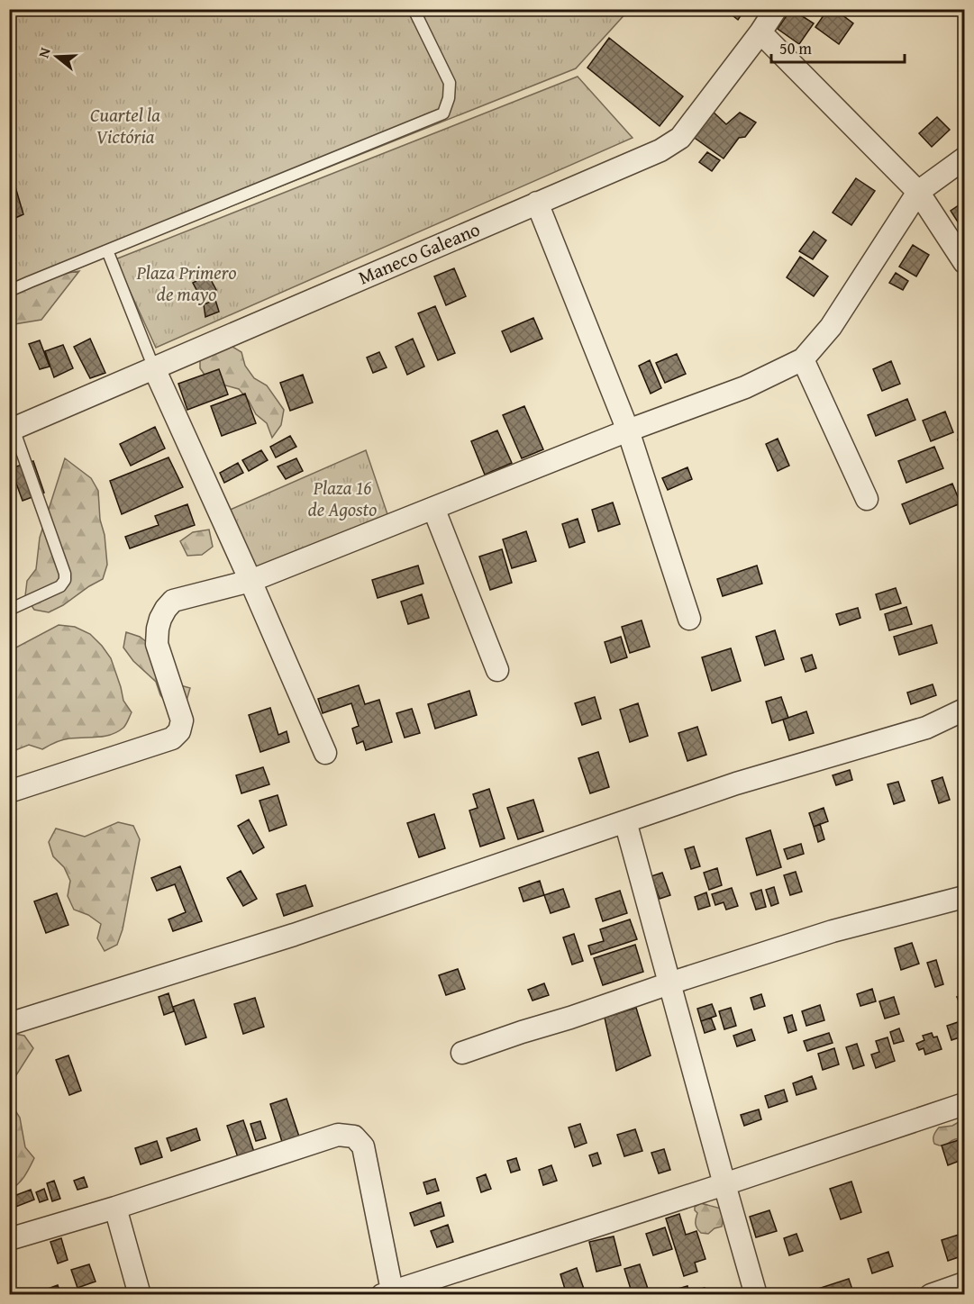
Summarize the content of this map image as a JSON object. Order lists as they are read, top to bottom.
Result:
{
  "streets": {
    "street": ["Maneco Galeano"]
  },
  "parks": ["Cuartel la Victória", "Plaza Primero de mayo", "Plaza 16 de Agosto"],
  "scale_bar": "50 m",
  "north": "left"
}
